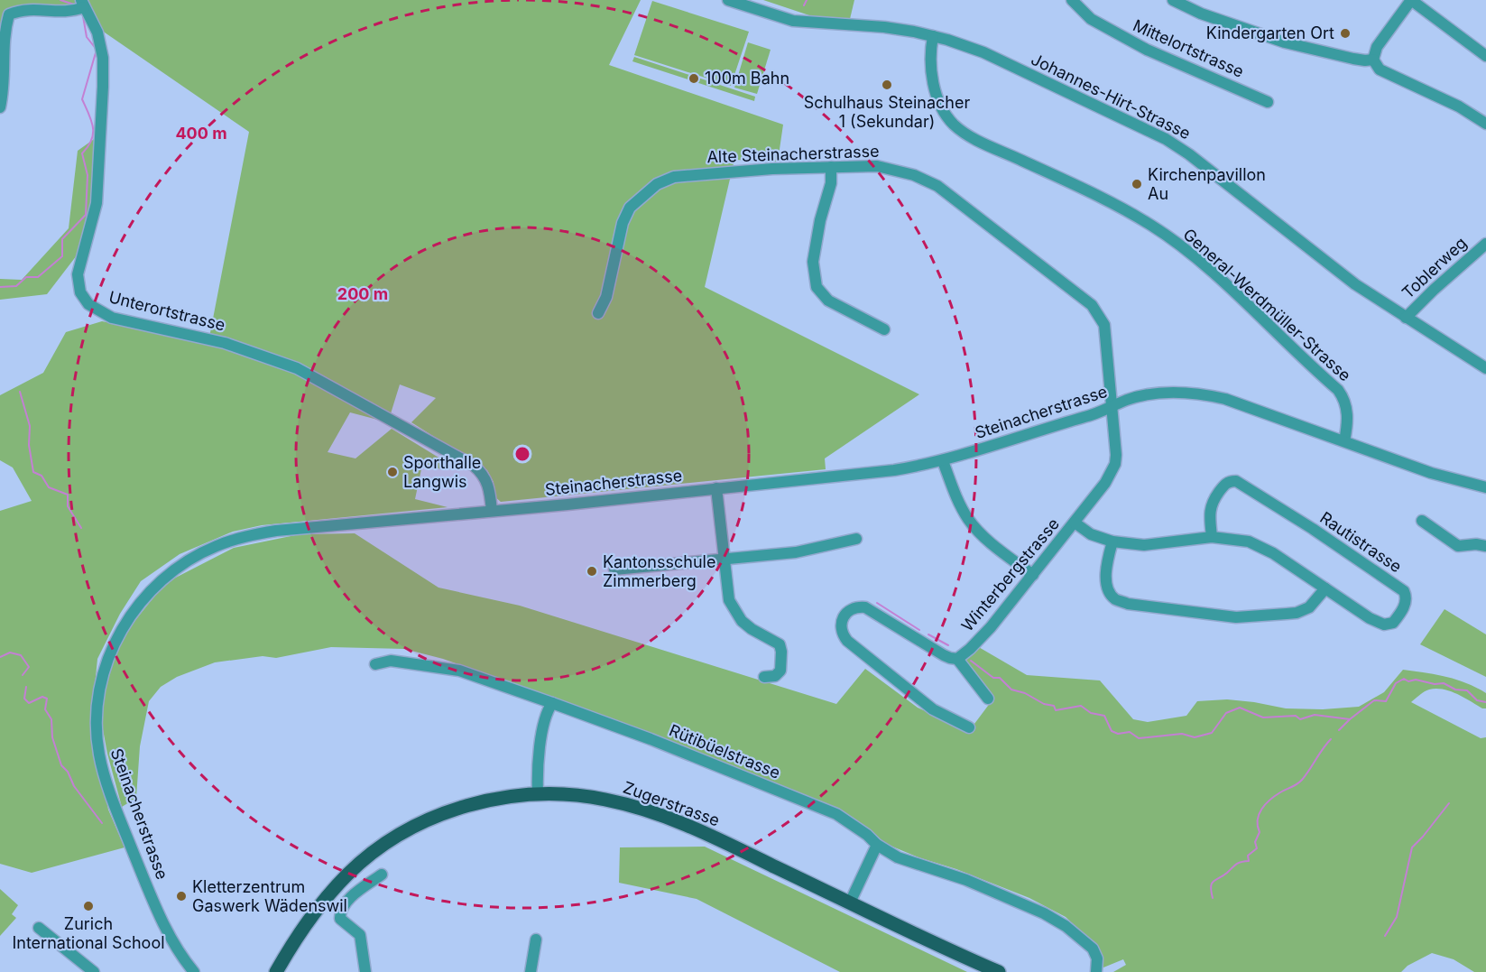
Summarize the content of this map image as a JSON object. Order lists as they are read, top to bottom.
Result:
{
  "streets": {
    "main road": ["Zugerstrasse"],
    "street": [
      "Mittelortstrasse",
      "Johannes-Hirt-Strasse",
      "Alte Steinacherstrasse",
      "Toblerweg",
      "General-Werdmüller-Strasse",
      "Unterortstrasse",
      "Steinacherstrasse",
      "Rautistrasse",
      "Winterbergstrasse",
      "Rütibüelstrasse"
    ]
  },
  "crossings": [
    ["Johannes-Hirt-Strasse", "Toblerweg"],
    ["Johannes-Hirt-Strasse", "General-Werdmüller-Strasse"],
    ["Alte Steinacherstrasse", "Steinacherstrasse"],
    ["Alte Steinacherstrasse", "Winterbergstrasse"],
    ["General-Werdmüller-Strasse", "Steinacherstrasse"],
    ["Unterortstrasse", "Steinacherstrasse"],
    ["Steinacherstrasse", "Winterbergstrasse"]
  ],
  "places": [
    "Kindergarten Ort",
    "100m Bahn",
    "Schulhaus Steinacher 1 (Sekundar)",
    "Kirchenpavillon Au",
    "Sporthalle Langwis",
    "Kantonsschule Zimmerberg",
    "Kletterzentrum Gaswerk Wädenswil",
    "Zurich International School"
  ],
  "rings": ["400 m", "200 m"]
}
